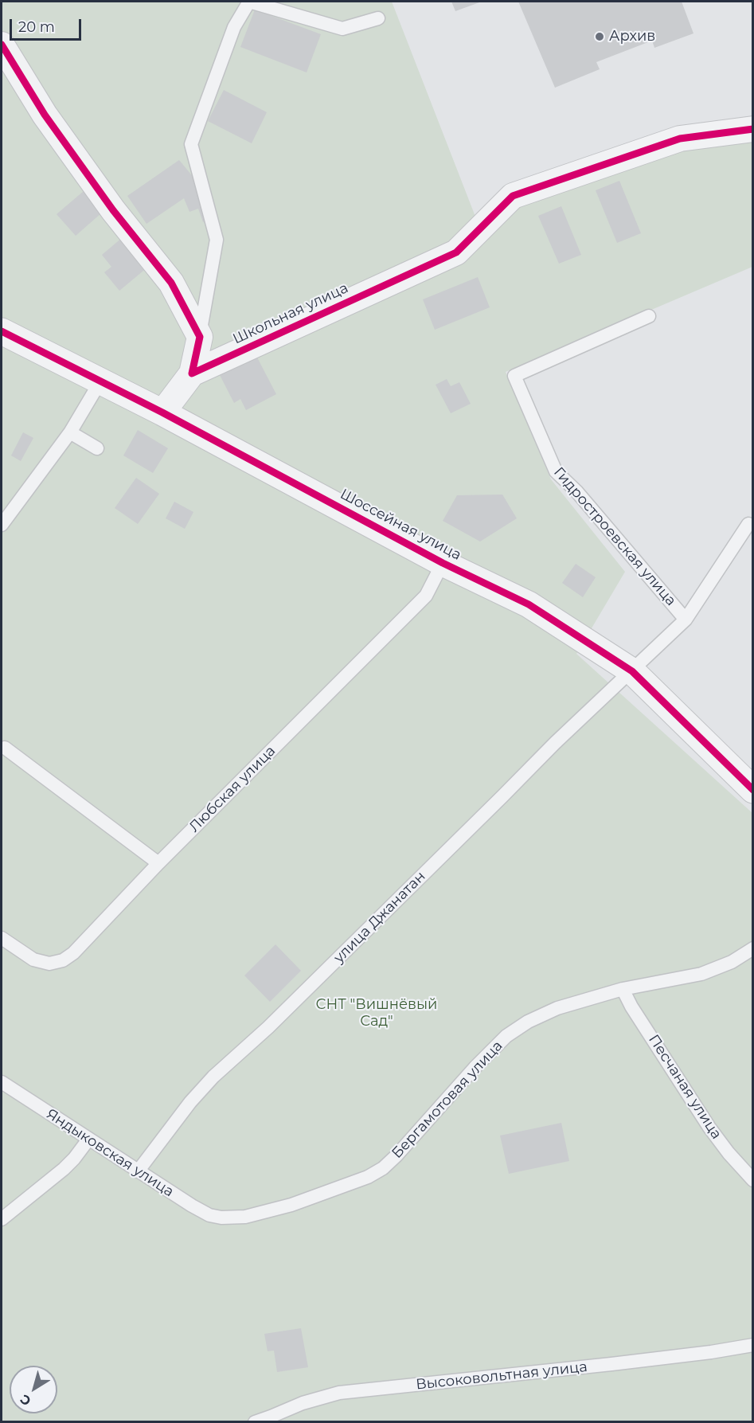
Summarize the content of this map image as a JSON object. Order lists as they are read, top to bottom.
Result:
{
  "streets": {
    "street": ["Школьная улица", "Шоссейная улица"],
    "lane": [
      "Гидростроевская улица",
      "Любская улица",
      "улица Джанатан",
      "Песчаная улица",
      "Бергамотовая улица",
      "Яндыковская улица",
      "Высоковольтная улица"
    ]
  },
  "crossings": [
    ["Шоссейная улица", "Любская улица"],
    ["Шоссейная улица", "улица Джанатан"],
    ["Гидростроевская улица", "улица Джанатан"],
    ["улица Джанатан", "Яндыковская улица"],
    ["Песчаная улица", "Бергамотовая улица"],
    ["Бергамотовая улица", "Яндыковская улица"]
  ],
  "parks": ["СНТ \"Вишнёвый Сад\""],
  "places": ["Архив"],
  "scale_bar": "20 m",
  "north": "bottom left"
}
